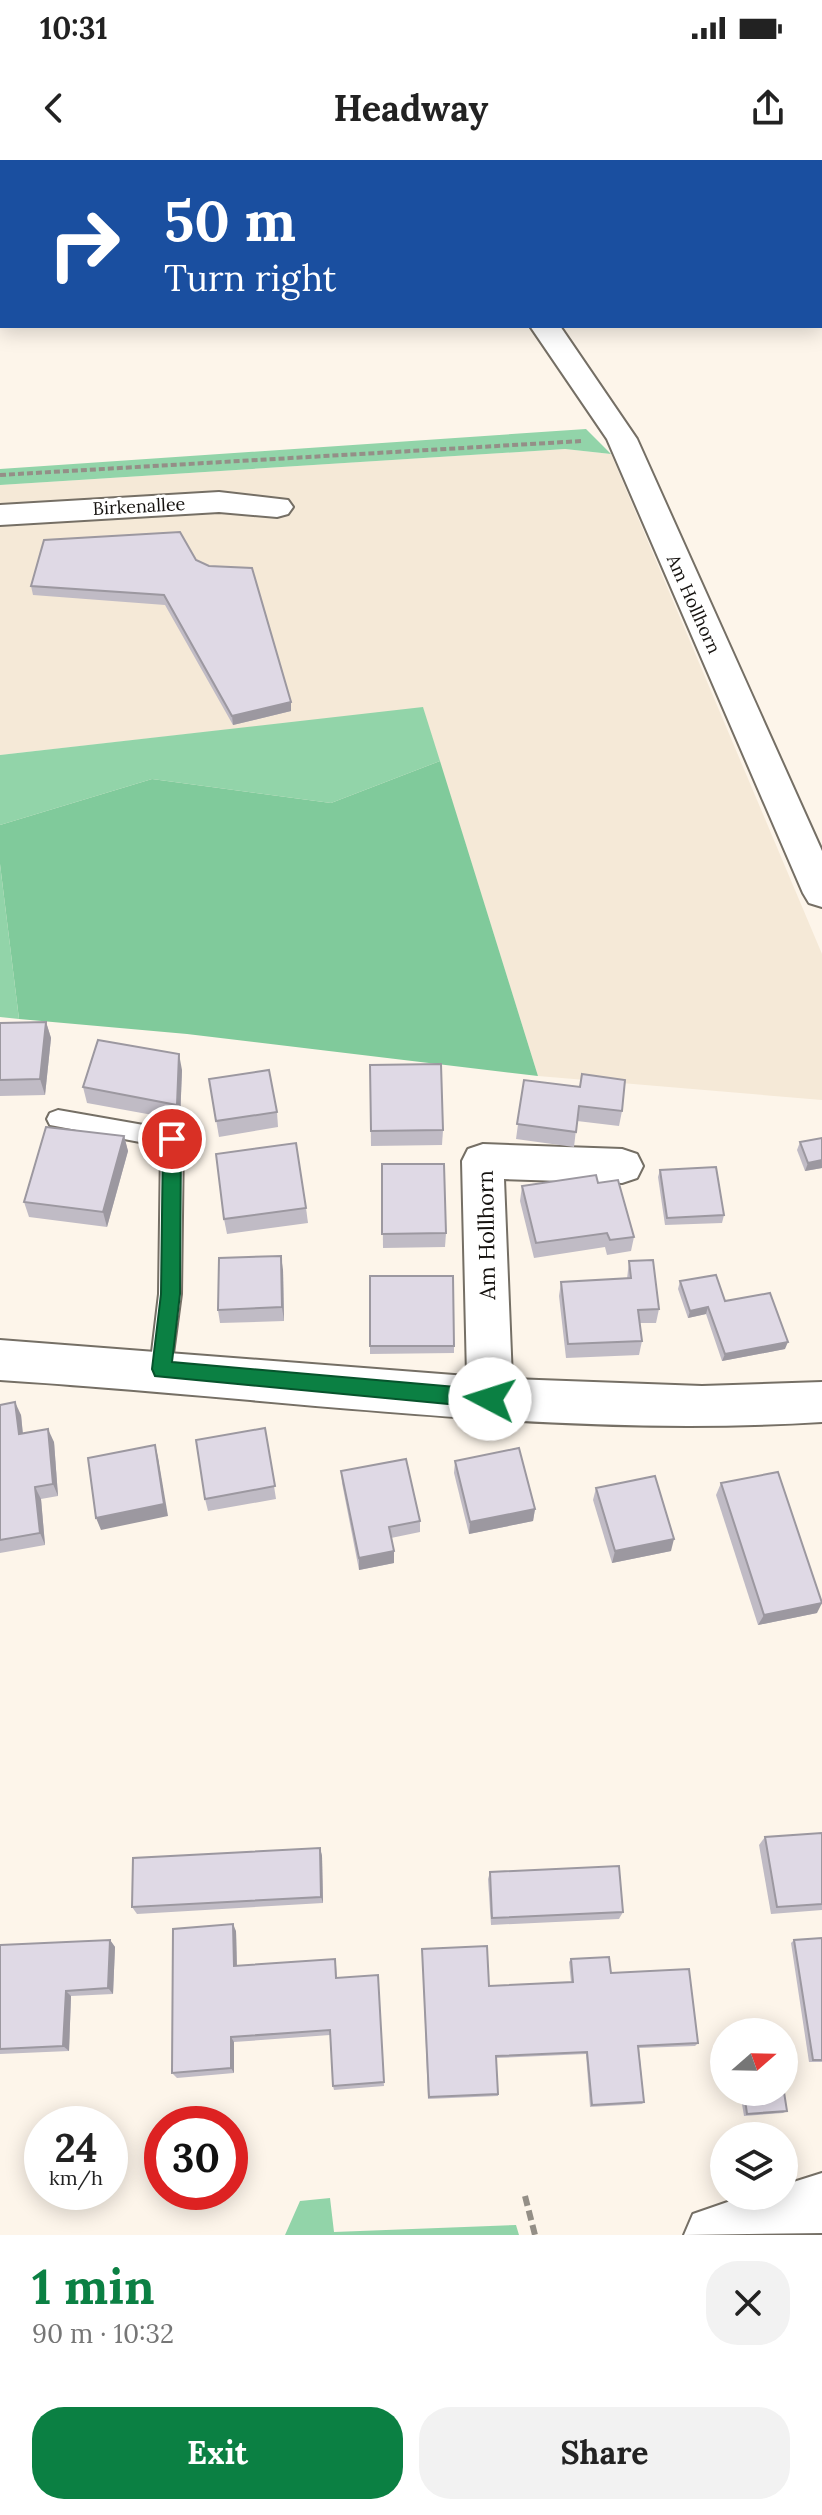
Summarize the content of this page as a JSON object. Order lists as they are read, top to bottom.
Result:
{
  "streets": {
    "street": ["Birkenallee", "Am Hollhorn"]
  },
  "north": "right",
  "page": {
    "status": "10:31",
    "header": "Headway",
    "turn": ["50 m", "Turn right"],
    "speed": "24 km/h",
    "limit": "30",
    "heading": ["1 min", "90 m · 10:32"],
    "buttons": ["Exit", "Share"]
  }
}
